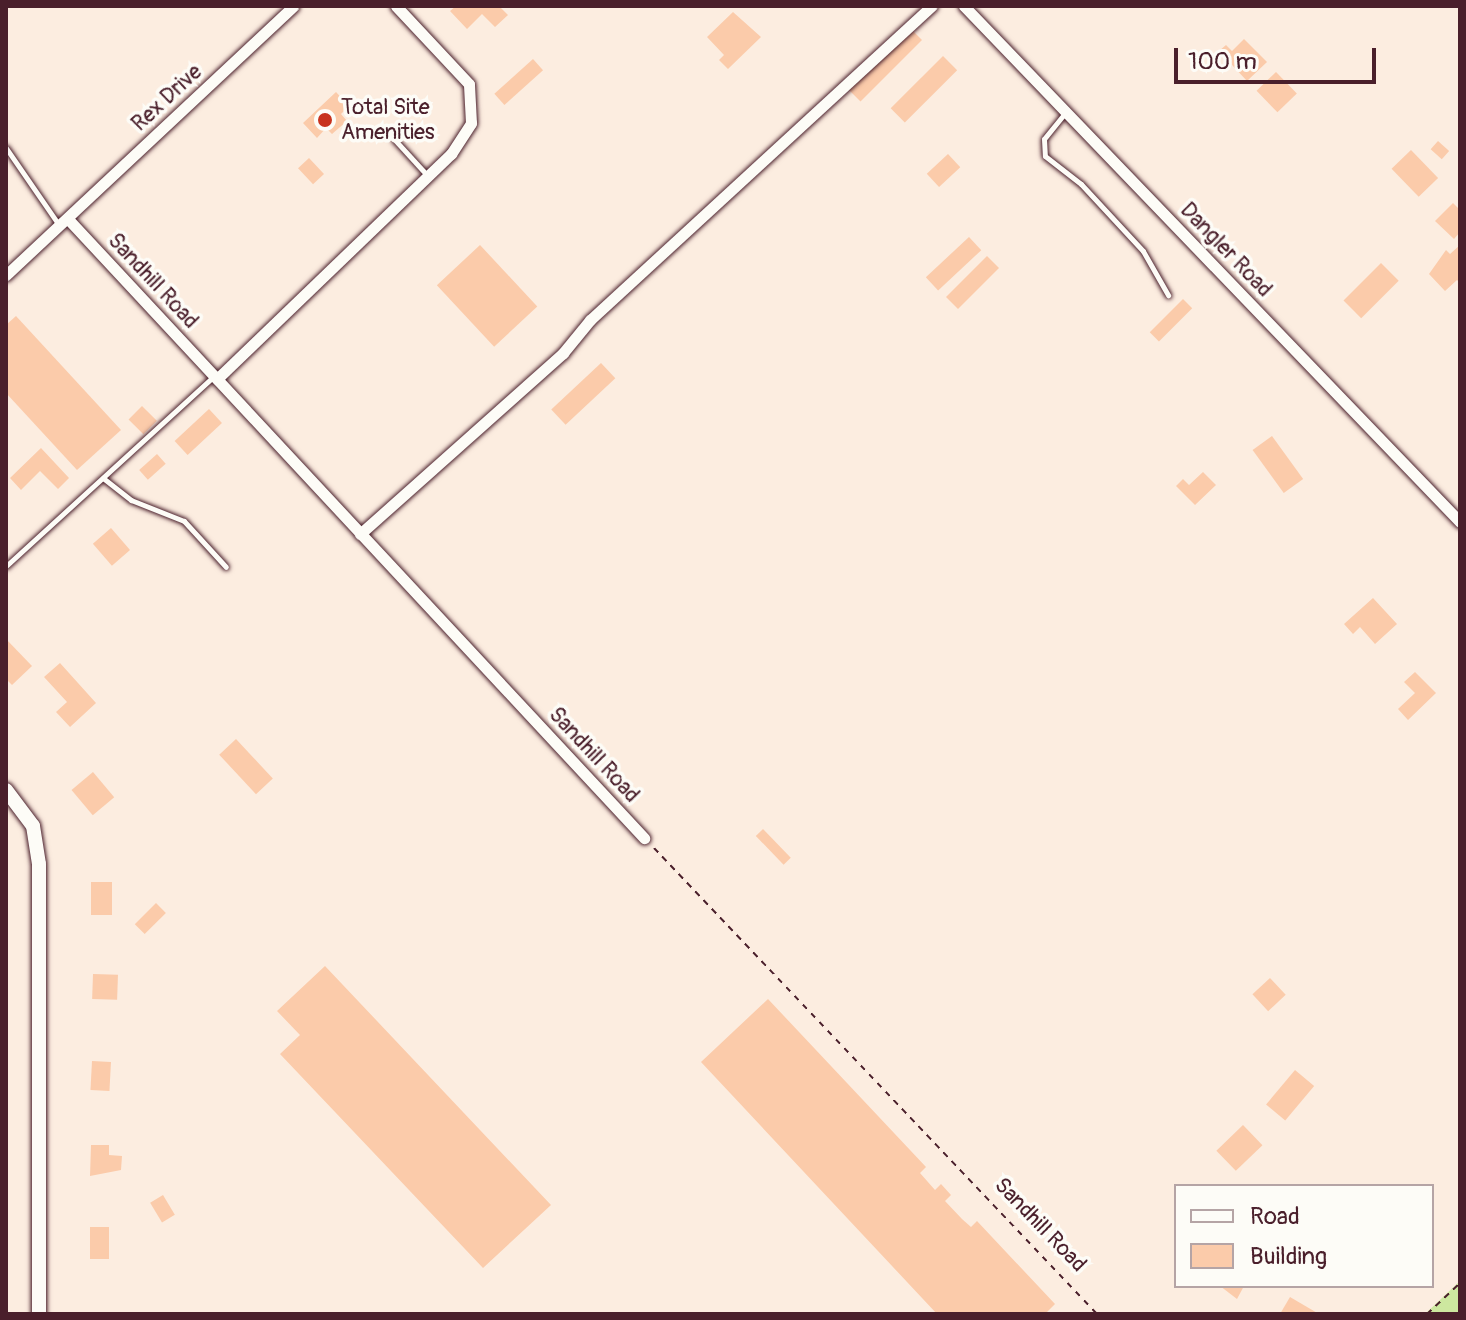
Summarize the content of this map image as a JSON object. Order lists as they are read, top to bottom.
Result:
{
  "streets": {
    "street": ["Rex Drive", "Dangler Road", "Sandhill Road"]
  },
  "crossings": [
    ["Rex Drive", "Sandhill Road"]
  ],
  "places": ["Total Site Amenities"],
  "legend": ["Road", "Building"],
  "scale_bar": "100 m"
}
